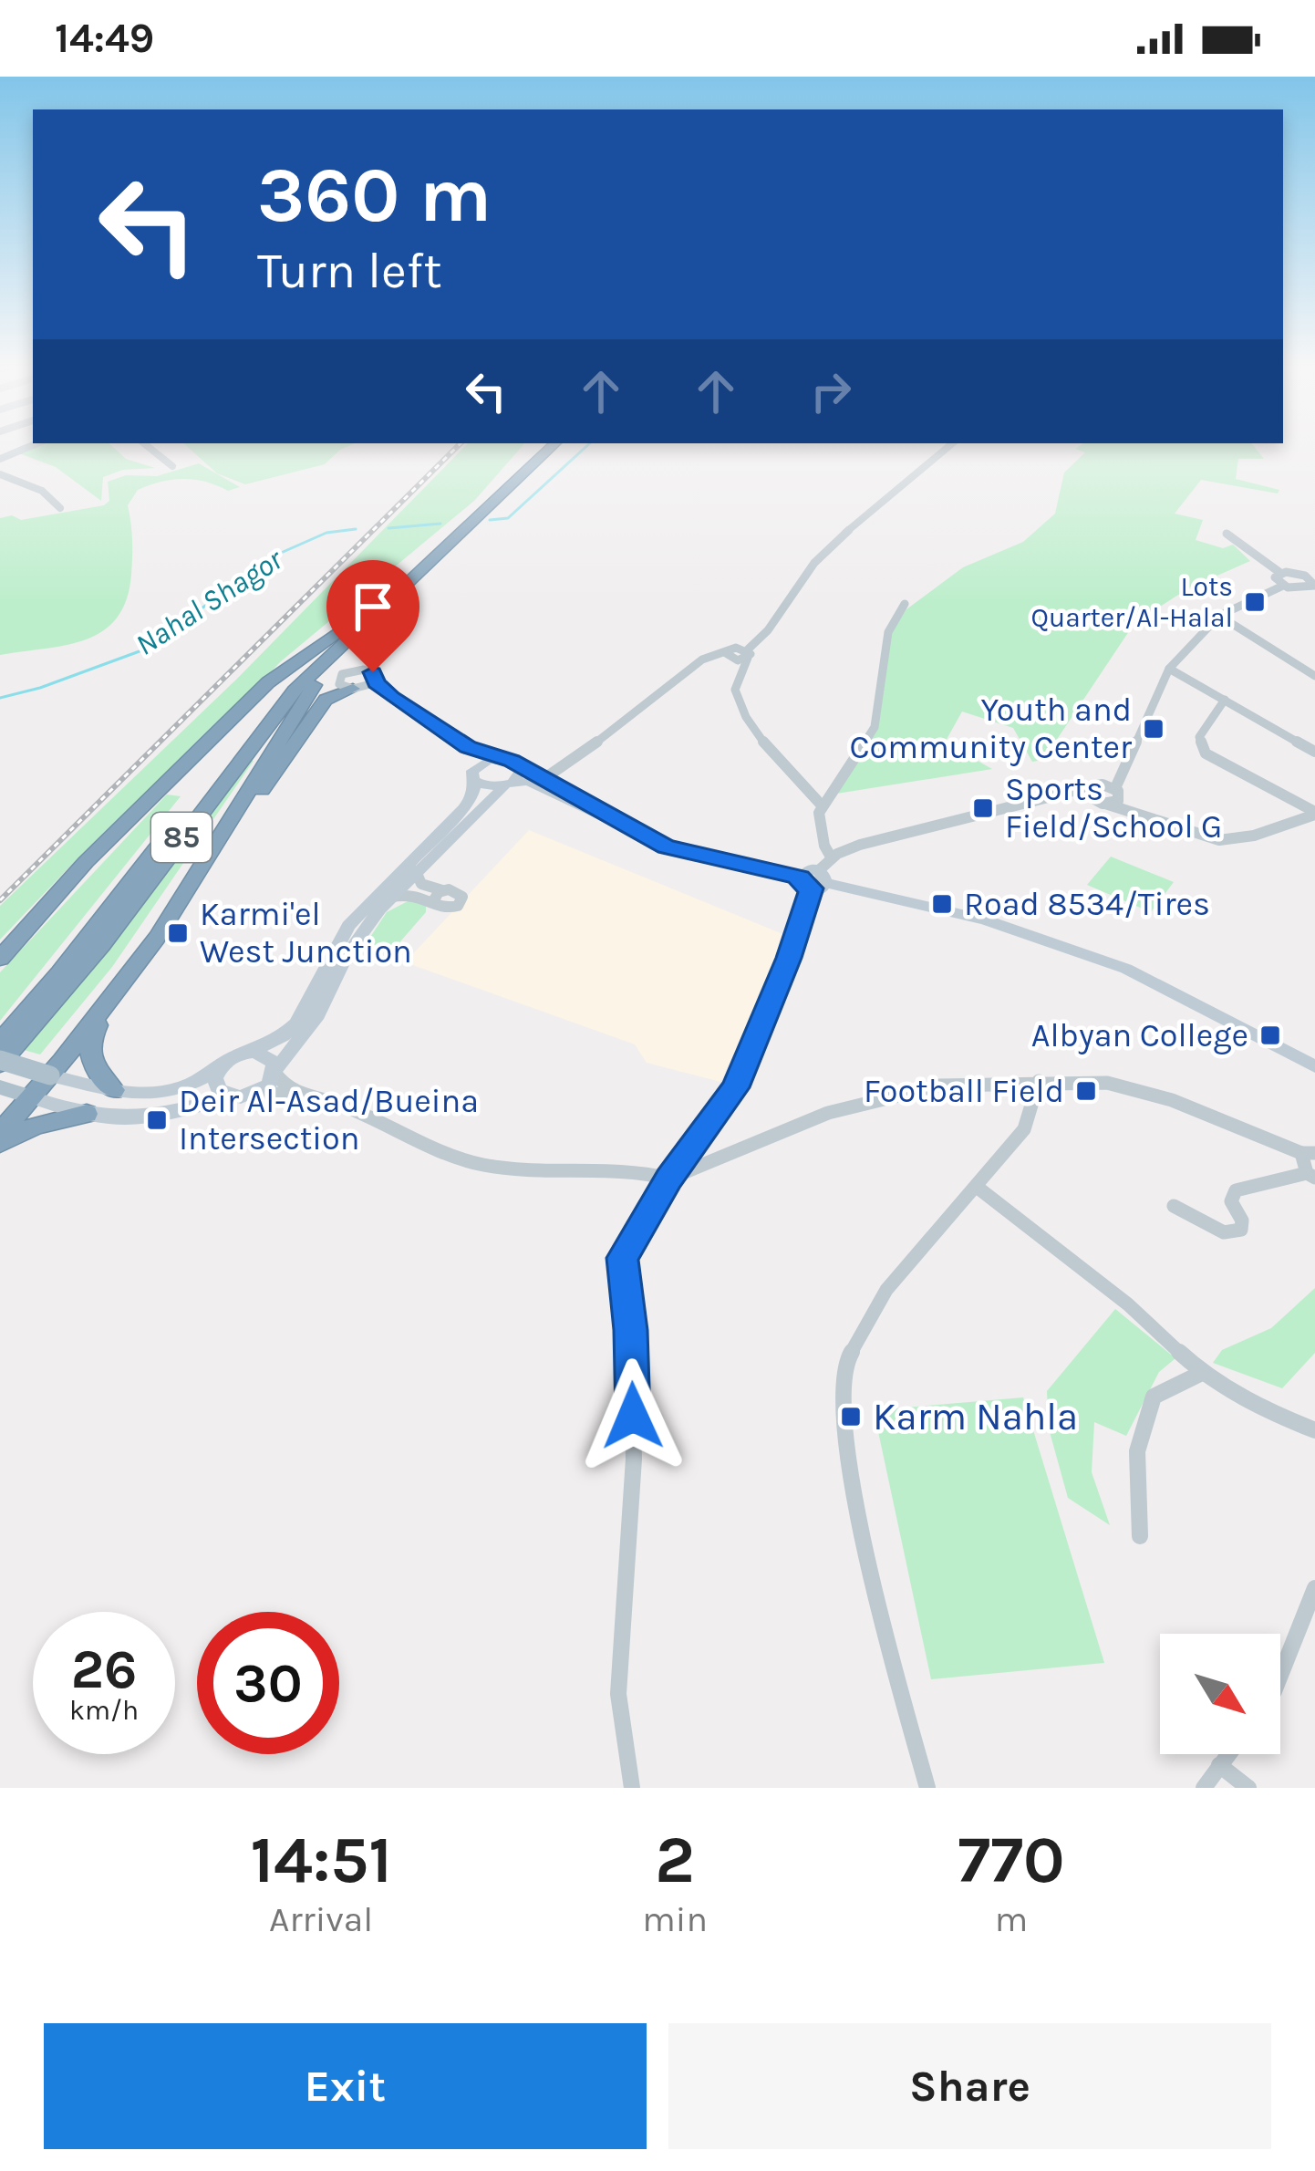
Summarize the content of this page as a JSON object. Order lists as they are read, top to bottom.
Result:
{
  "streets": {
    "highway": ["85"]
  },
  "water": ["Nahal Shagor"],
  "places": {
    "transit": [
      "Lots Quarter/Al-Halal",
      "Youth and Community Center",
      "Sports Field/School G",
      "Road 8534/Tires",
      "Karmi'el West Junction",
      "Albyan College",
      "Football Field",
      "Deir Al-Asad/Bueina Intersection",
      "Karm Nahla"
    ]
  },
  "north": "bottom right",
  "page": {
    "status": "14:49",
    "turn": ["360 m", "Turn left"],
    "speed": "26 km/h",
    "limit": "30",
    "eta": [
      "14:51",
      "Arrival",
      "2",
      "min",
      "770",
      "m"
    ],
    "buttons": ["Exit", "Share"]
  }
}
